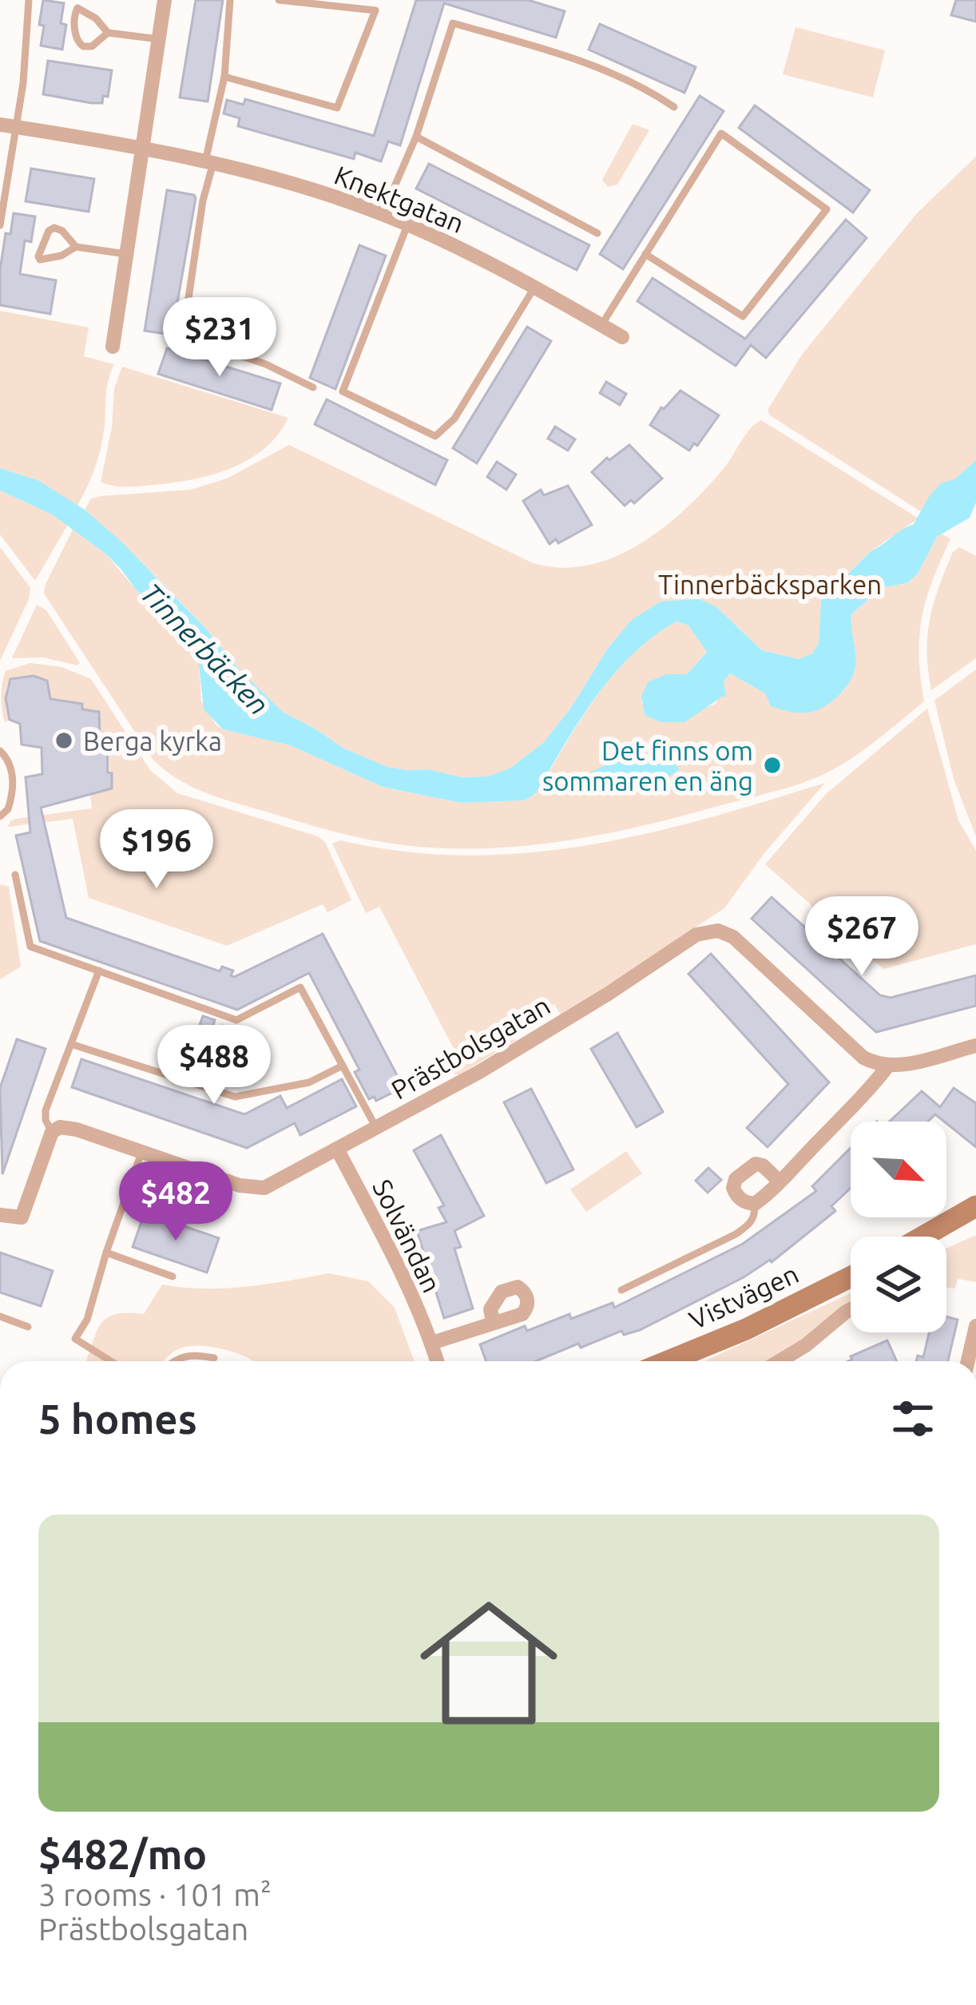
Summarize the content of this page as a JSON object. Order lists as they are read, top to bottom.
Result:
{
  "streets": {
    "main road": ["Vistvägen"],
    "street": ["Knektgatan", "Prästbolsgatan", "Solvändan"]
  },
  "crossings": [
    ["Prästbolsgatan", "Solvändan"]
  ],
  "water": ["Tinnerbäcken"],
  "parks": ["Tinnerbäcksparken"],
  "places": ["Berga kyrka", "Det finns om sommaren en äng"],
  "north": "bottom right",
  "page": {
    "price": [
      "$231",
      "$196",
      "$267",
      "$488",
      "$482"
    ],
    "heading": "5 homes",
    "list": [
      {
        "name": "$482/mo",
        "note": "3 rooms · 101 m² · Prästbolsgatan"
      }
    ]
  }
}
